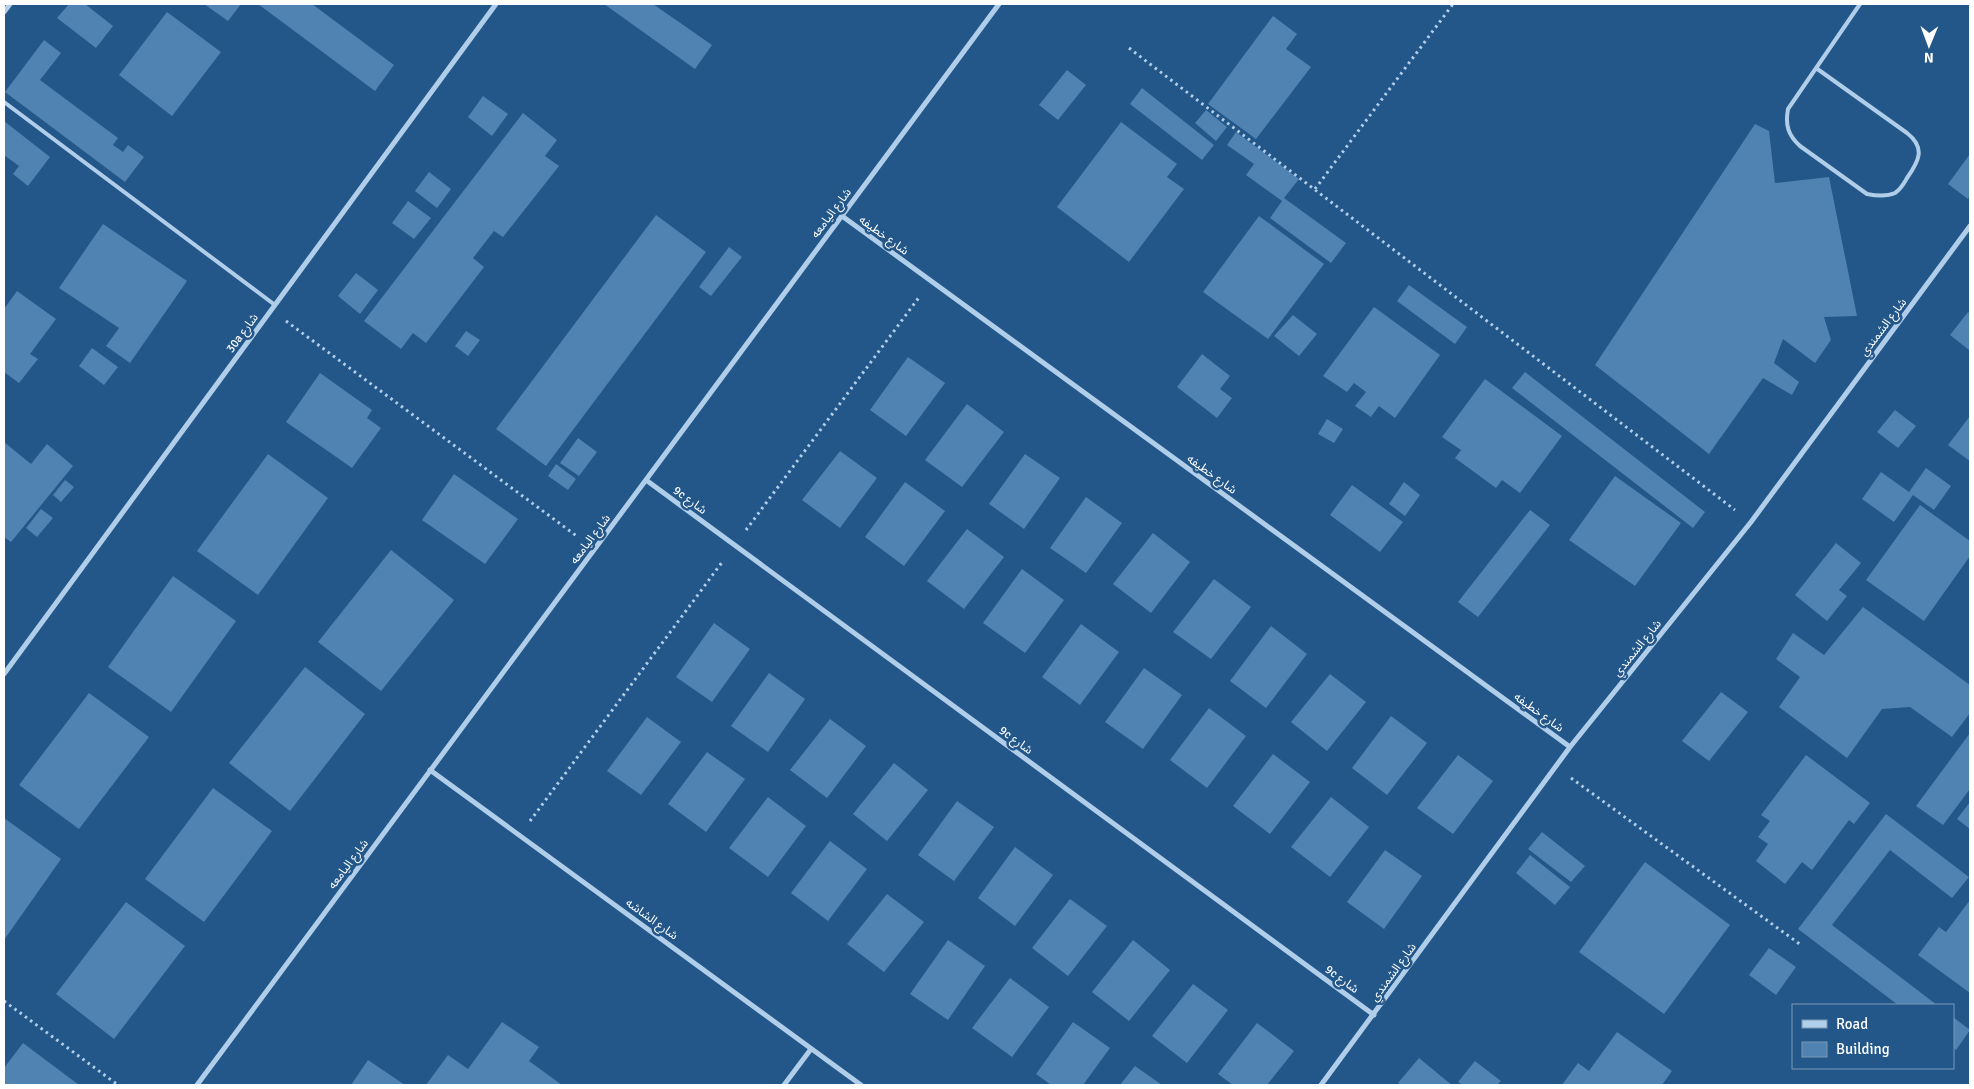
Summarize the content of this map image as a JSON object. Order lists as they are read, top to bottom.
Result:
{
  "streets": {
    "street": [
      "شارع اليامعه",
      "شارع خطيفه",
      "شارع الشمندي",
      "30a شارع",
      "9c شارع",
      "شارع الشاشه"
    ]
  },
  "crossings": [
    ["شارع اليامعه", "شارع خطيفه"],
    ["شارع اليامعه", "9c شارع"],
    ["شارع اليامعه", "شارع الشاشه"],
    ["شارع خطيفه", "شارع الشمندي"],
    ["شارع الشمندي", "9c شارع"]
  ],
  "legend": ["Road", "Building"],
  "north": "bottom"
}
